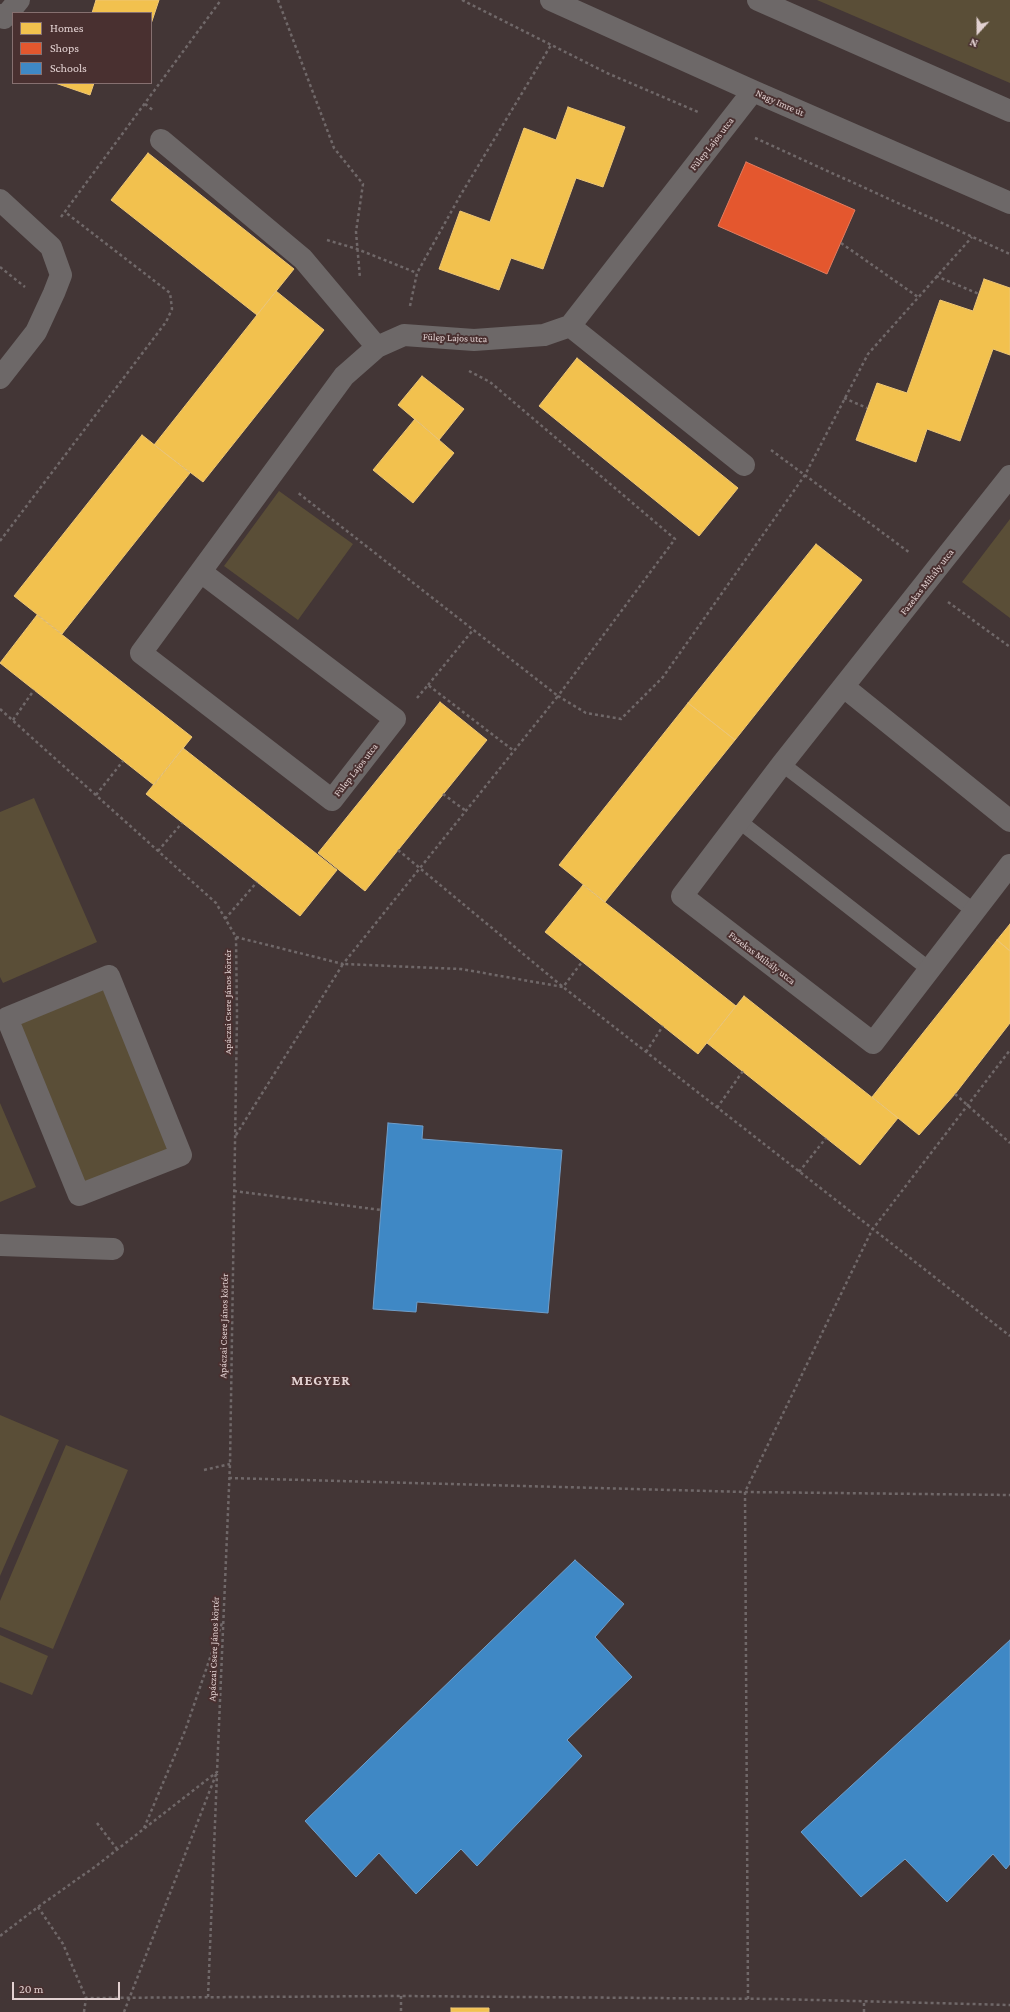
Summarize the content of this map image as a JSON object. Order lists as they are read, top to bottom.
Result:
{
  "streets": {
    "street": ["Nagy Imre út", "Fülep Lajos utca", "Fazekas Mihály utca"],
    "path": ["Apáczai Csere János körtér"]
  },
  "crossings": [
    ["Nagy Imre út", "Fülep Lajos utca"]
  ],
  "districts": ["MEGYER"],
  "legend": ["Homes", "Shops", "Schools"],
  "scale_bar": "20 m",
  "north": "bottom"
}
